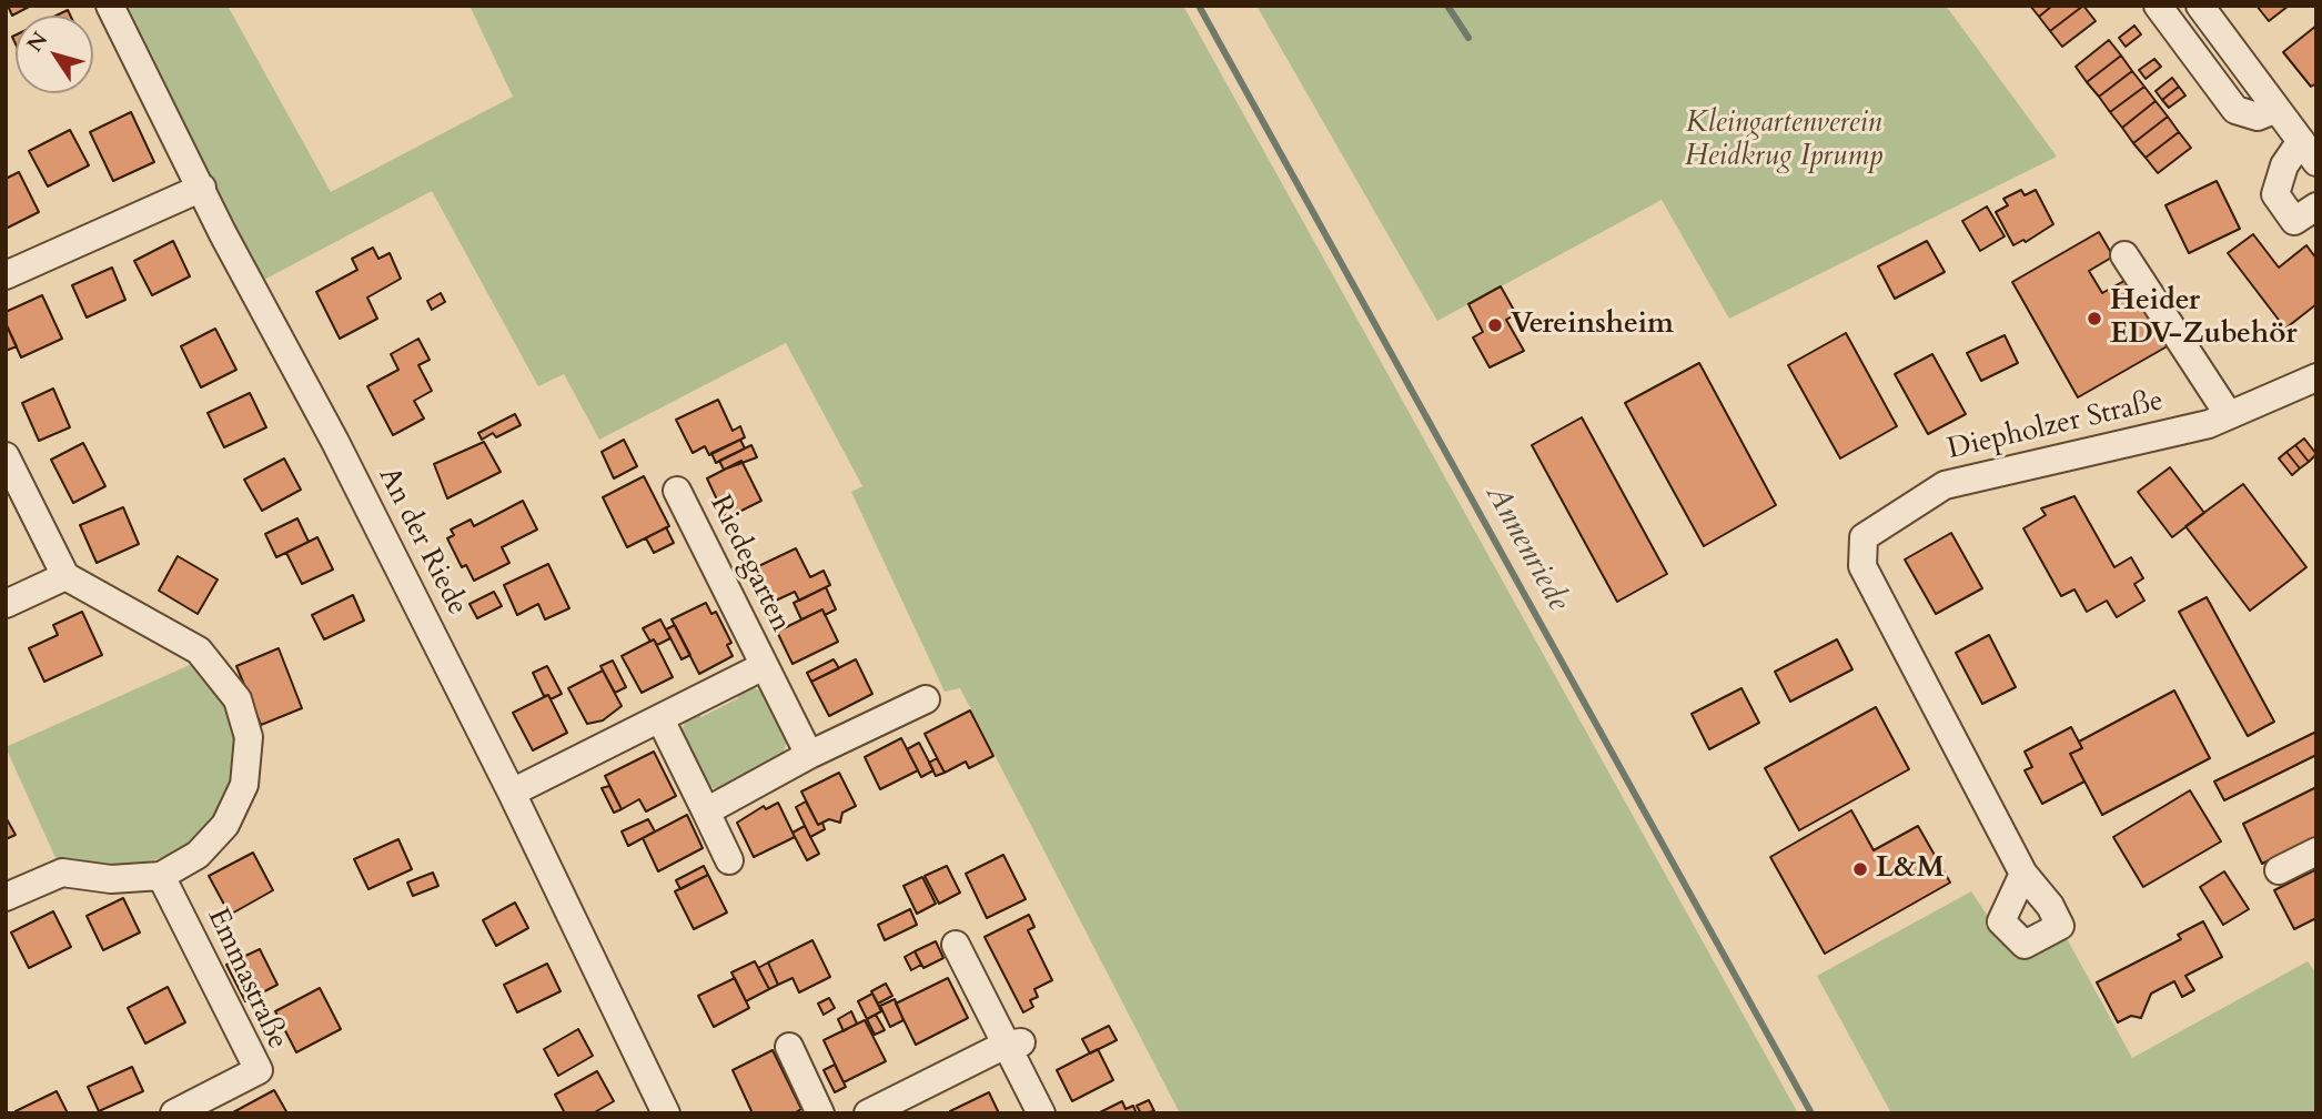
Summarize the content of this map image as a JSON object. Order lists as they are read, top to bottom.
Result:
{
  "streets": {
    "street": [
      "Diepholzer Straße",
      "An der Riede",
      "Riedegarten",
      "Emmastraße"
    ]
  },
  "crossings": [
    ["An der Riede", "Riedegarten"]
  ],
  "water": ["Annenriede"],
  "parks": ["Kleingartenverein Heidkrug Iprump"],
  "places": ["Heider EDV-Zubehör", "Vereinsheim", "L&M"],
  "north": "top left"
}
